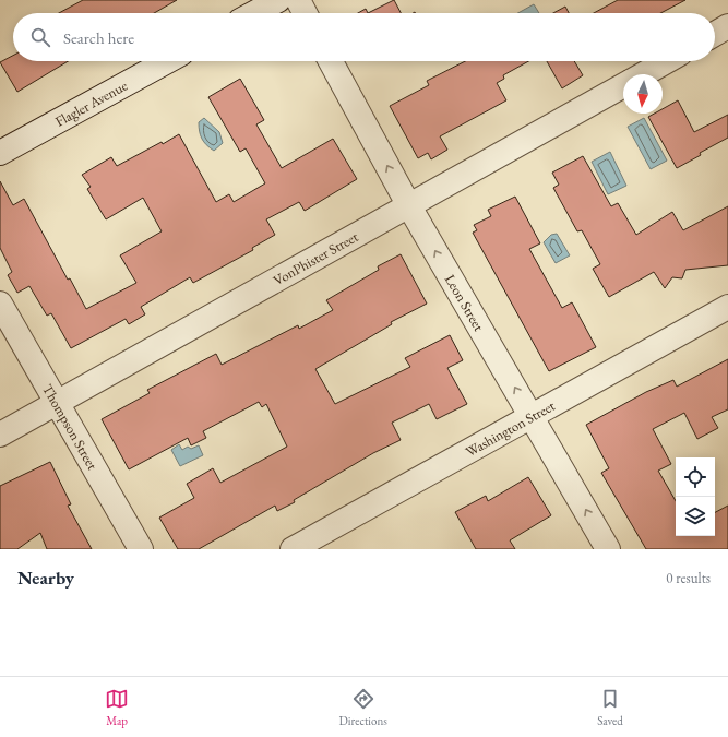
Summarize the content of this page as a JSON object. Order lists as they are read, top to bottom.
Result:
{
  "streets": {
    "street": [
      "Flagler Avenue",
      "VonPhister Street",
      "Leon Street",
      "Thompson Street",
      "Washington Street"
    ]
  },
  "crossings": [
    ["VonPhister Street", "Leon Street"],
    ["VonPhister Street", "Thompson Street"],
    ["Leon Street", "Washington Street"]
  ],
  "one_way": ["Leon Street"],
  "north": "bottom",
  "page": {
    "search": "Search here",
    "heading": ["Nearby", "0 results"],
    "nav": ["Map", "Directions", "Saved"]
  }
}
